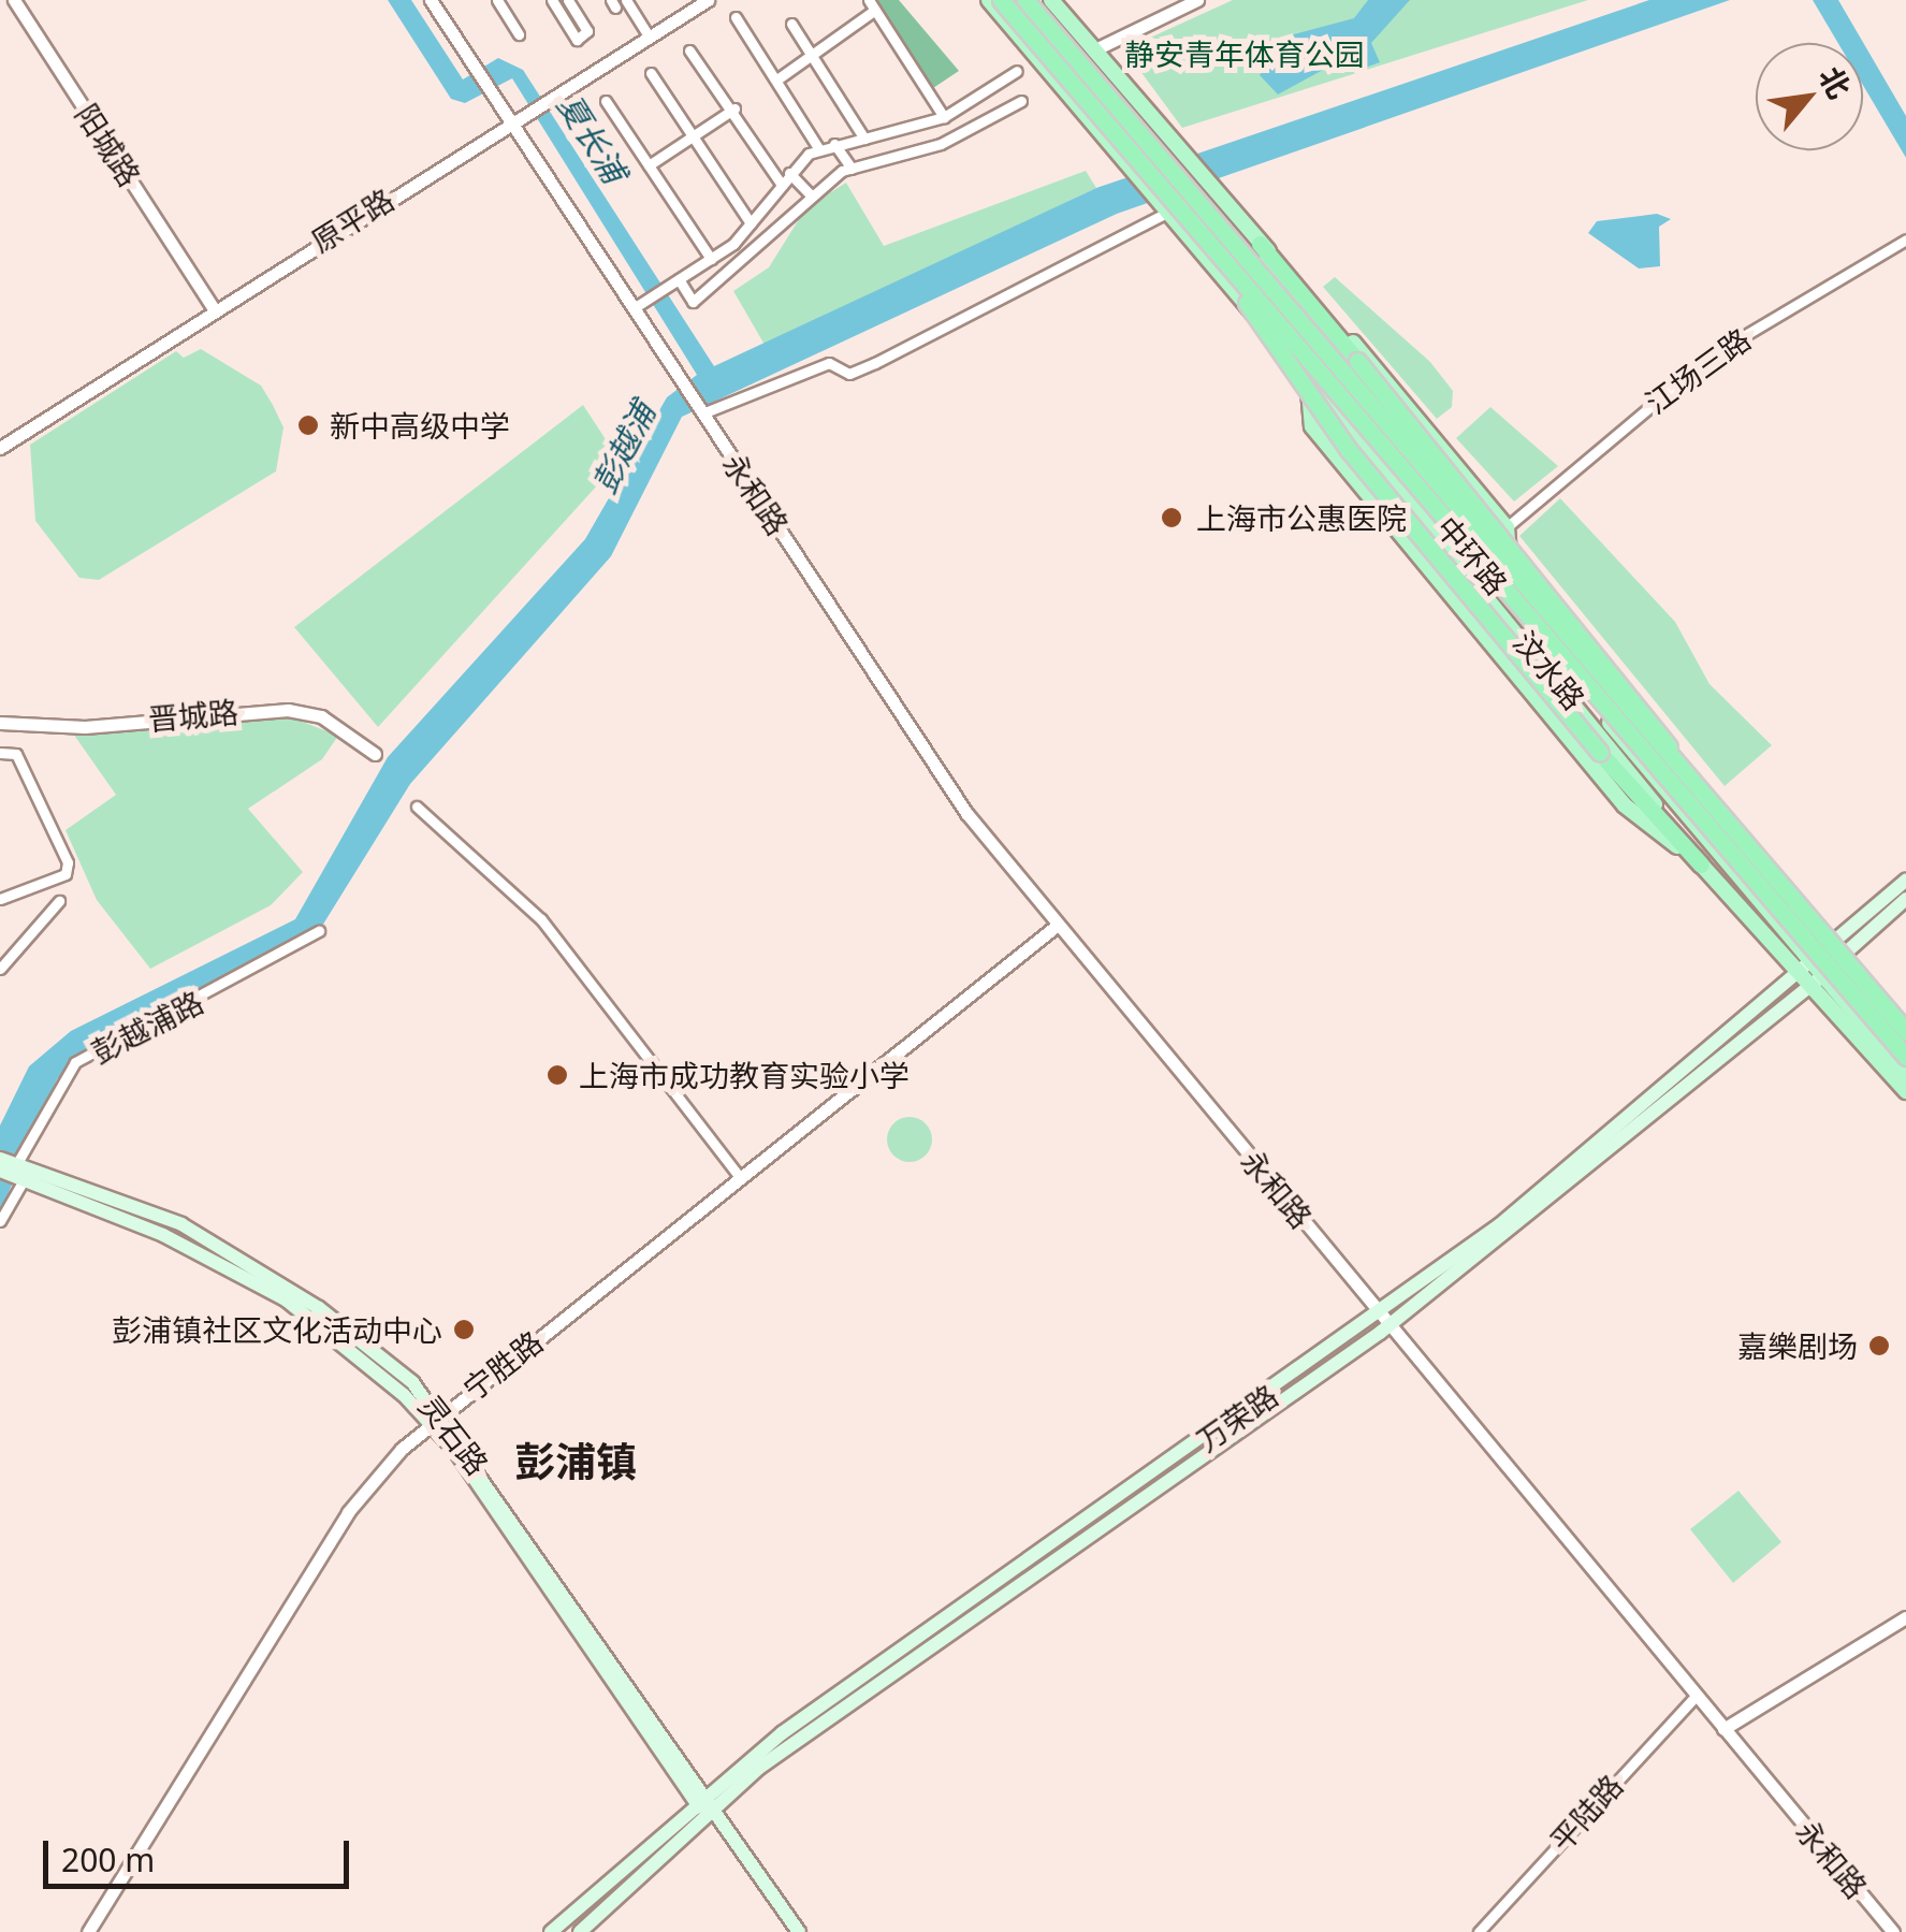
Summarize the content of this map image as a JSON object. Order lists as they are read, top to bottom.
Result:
{
  "streets": {
    "highway": ["中环路"],
    "main road": ["汶水路", "万荣路", "灵石路"],
    "street": [
      "阳城路",
      "原平路",
      "江场三路",
      "永和路",
      "晋城路",
      "彭越浦路",
      "宁胜路",
      "平陆路"
    ]
  },
  "crossings": [
    ["阳城路", "原平路"],
    ["永和路", "宁胜路"],
    ["永和路", "万荣路"],
    ["永和路", "平陆路"],
    ["中环路", "汶水路"],
    ["汶水路", "万荣路"],
    ["彭越浦路", "灵石路"],
    ["宁胜路", "灵石路"],
    ["万荣路", "灵石路"]
  ],
  "districts": ["彭浦镇"],
  "water": ["夏长浦", "彭越浦"],
  "parks": ["静安青年体育公园"],
  "places": [
    "新中高级中学",
    "上海市公惠医院",
    "上海市成功教育实验小学",
    "彭浦镇社区文化活动中心",
    "嘉樂剧场"
  ],
  "scale_bar": "200 m",
  "north": "top right"
}
